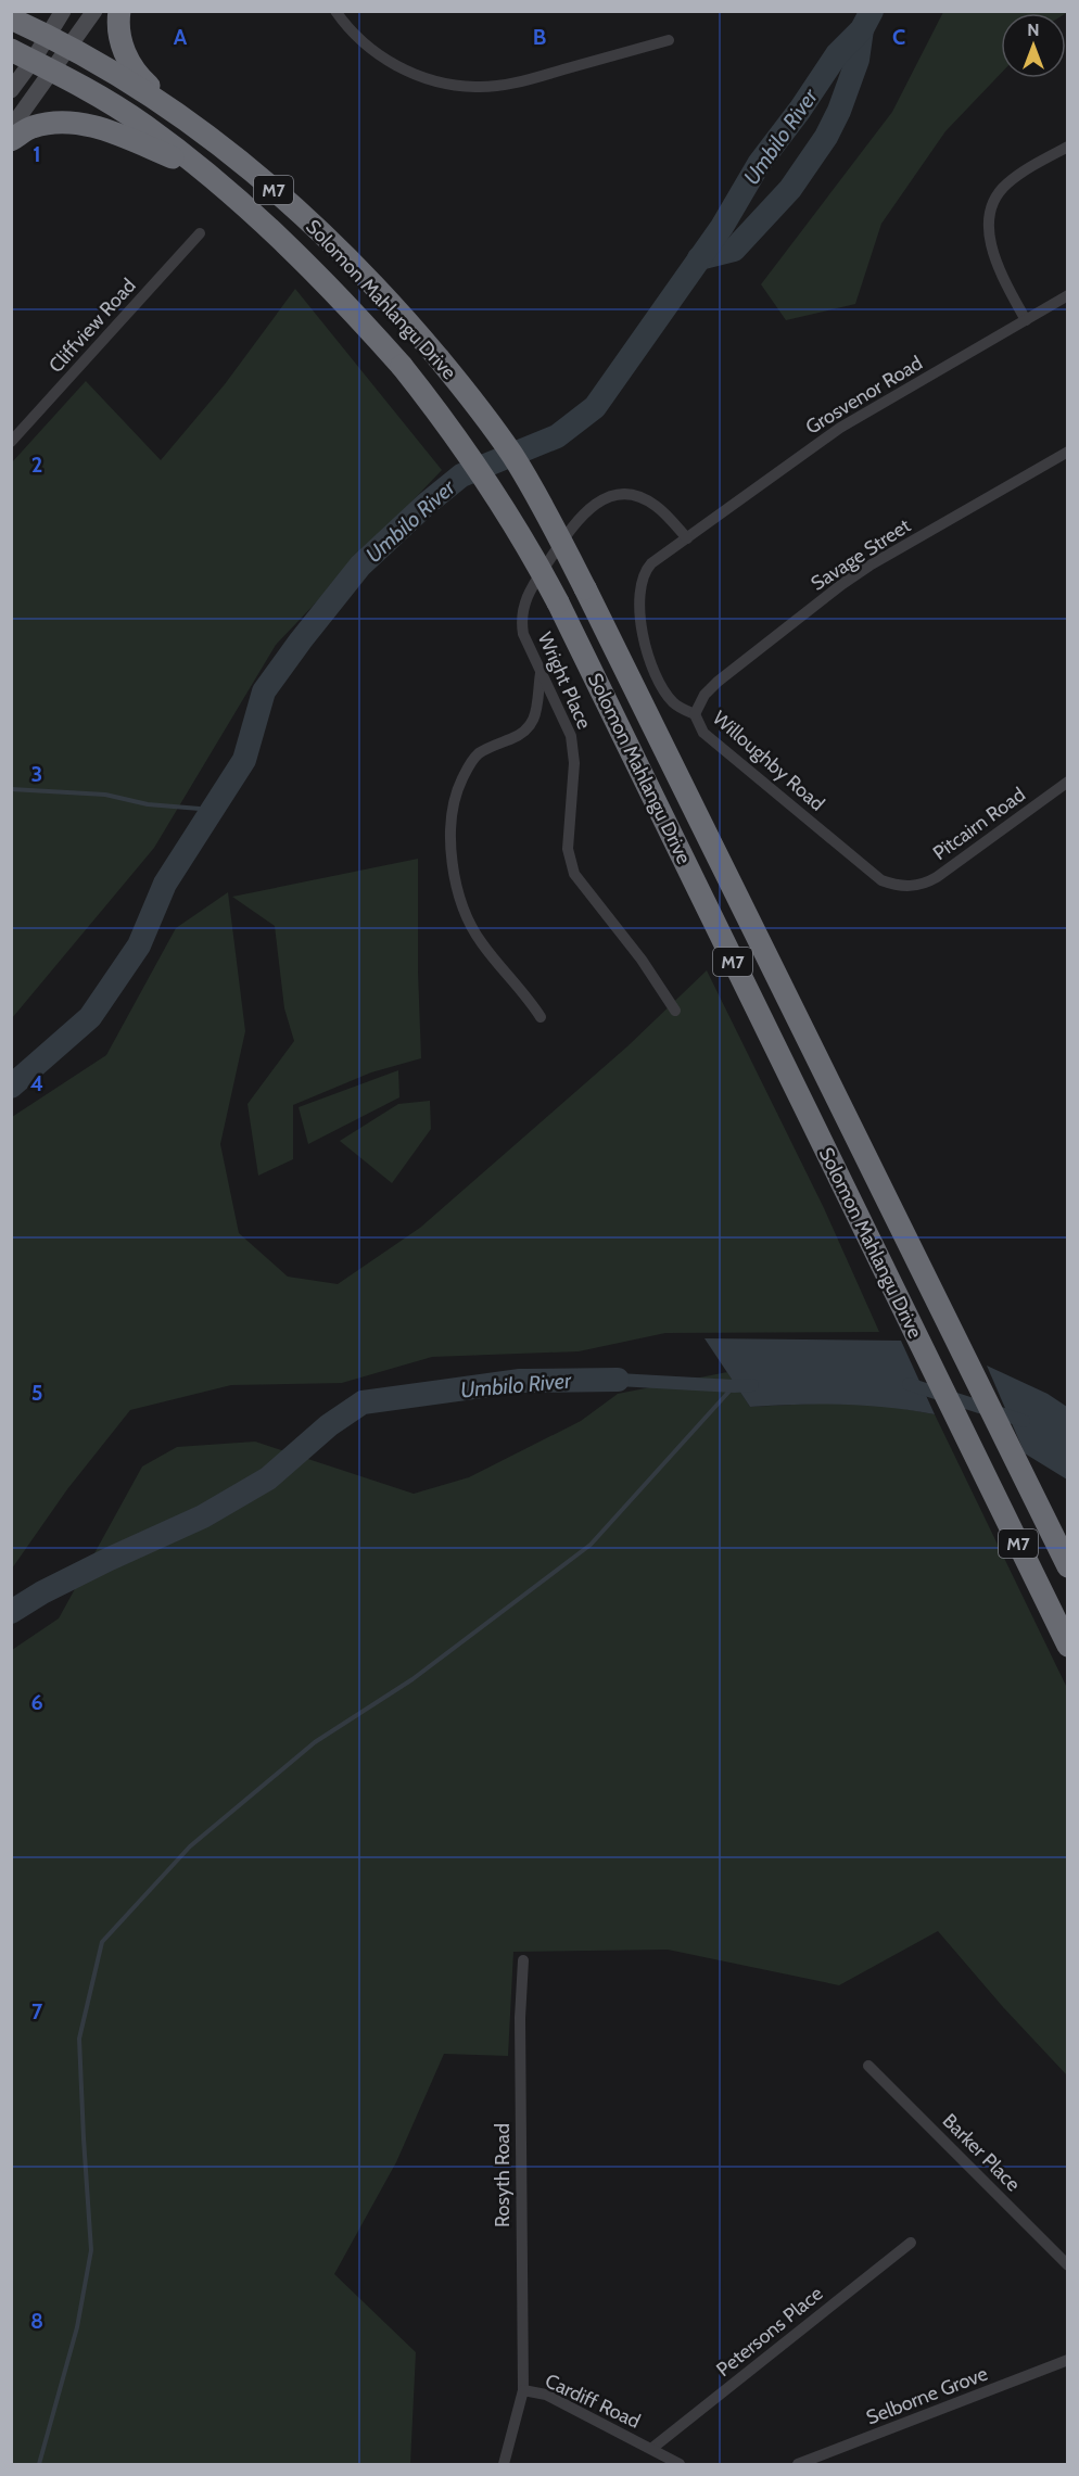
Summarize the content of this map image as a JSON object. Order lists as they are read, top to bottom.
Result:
{
  "streets": {
    "highway": ["M7", "Solomon Mahlangu Drive"],
    "street": [
      "Cliffview Road",
      "Grosvenor Road",
      "Savage Street",
      "Wright Place",
      "Willoughby Road",
      "Pitcairn Road",
      "Barker Place",
      "Rosyth Road",
      "Petersons Place",
      "Selborne Grove",
      "Cardiff Road"
    ]
  },
  "crossings": [
    ["Grosvenor Road", "Wright Place"],
    ["Grosvenor Road", "Willoughby Road"],
    ["Savage Street", "Willoughby Road"],
    ["Wright Place", "Willoughby Road"],
    ["Willoughby Road", "Pitcairn Road"],
    ["Rosyth Road", "Cardiff Road"],
    ["Petersons Place", "Cardiff Road"]
  ],
  "water": ["Umbilo River"],
  "north": "top",
  "grid": {
    "columns": ["A", "B", "C"],
    "rows": [
      "1",
      "2",
      "3",
      "4",
      "5",
      "6",
      "7",
      "8"
    ]
  }
}
